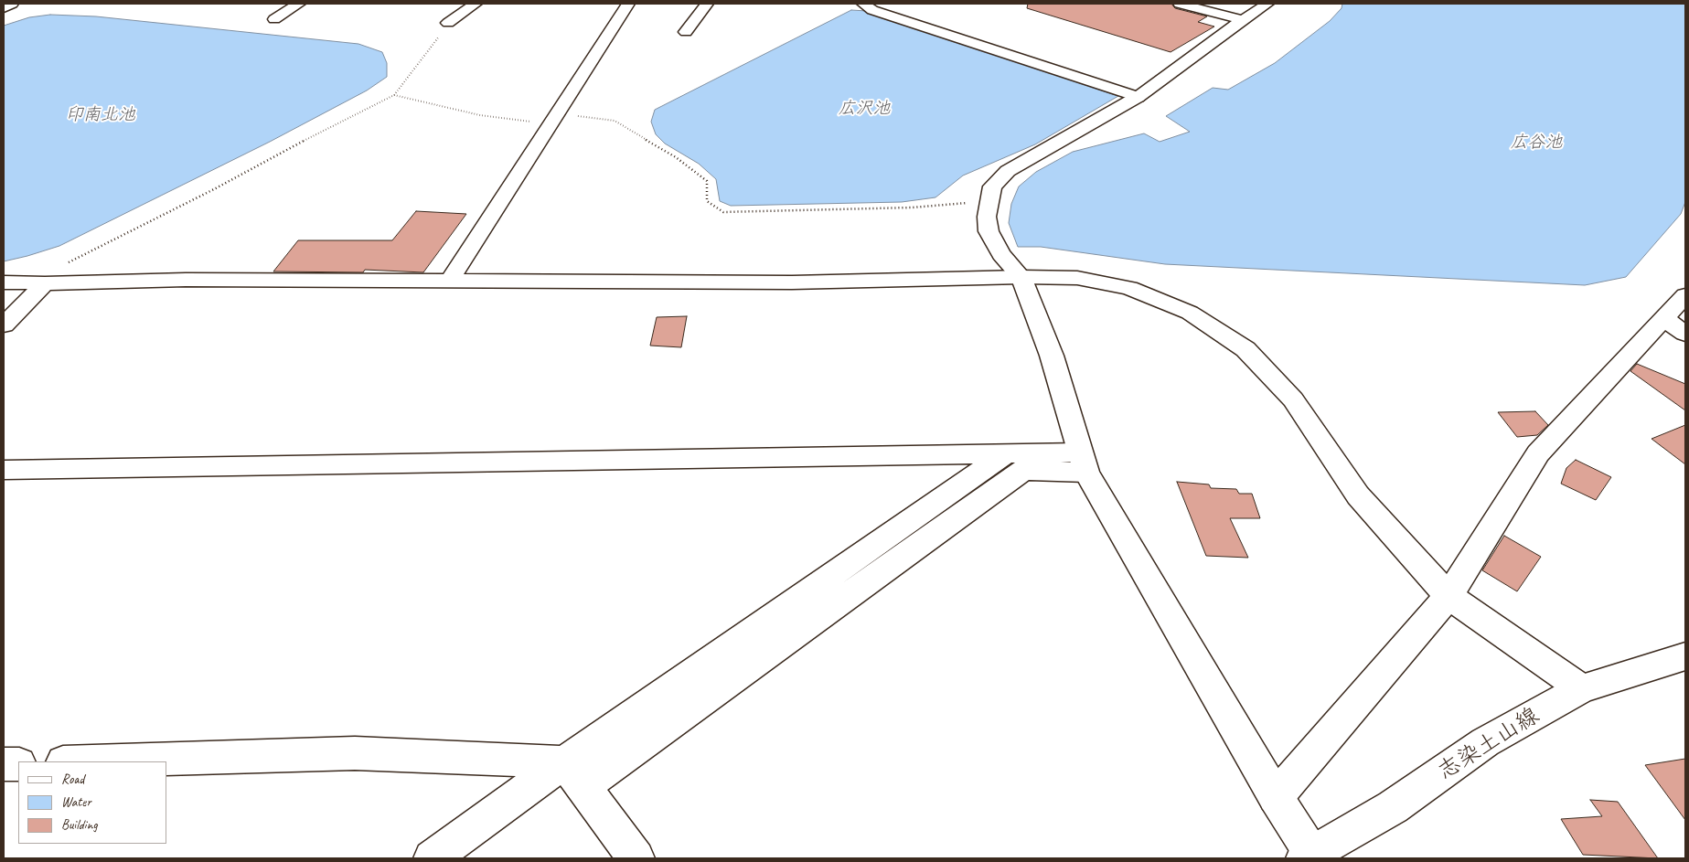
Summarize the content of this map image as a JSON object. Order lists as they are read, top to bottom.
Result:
{
  "streets": {
    "street": ["志染土山線"]
  },
  "water": ["広沢池", "印南北池", "広谷池"],
  "legend": ["Road", "Water", "Building"]
}
